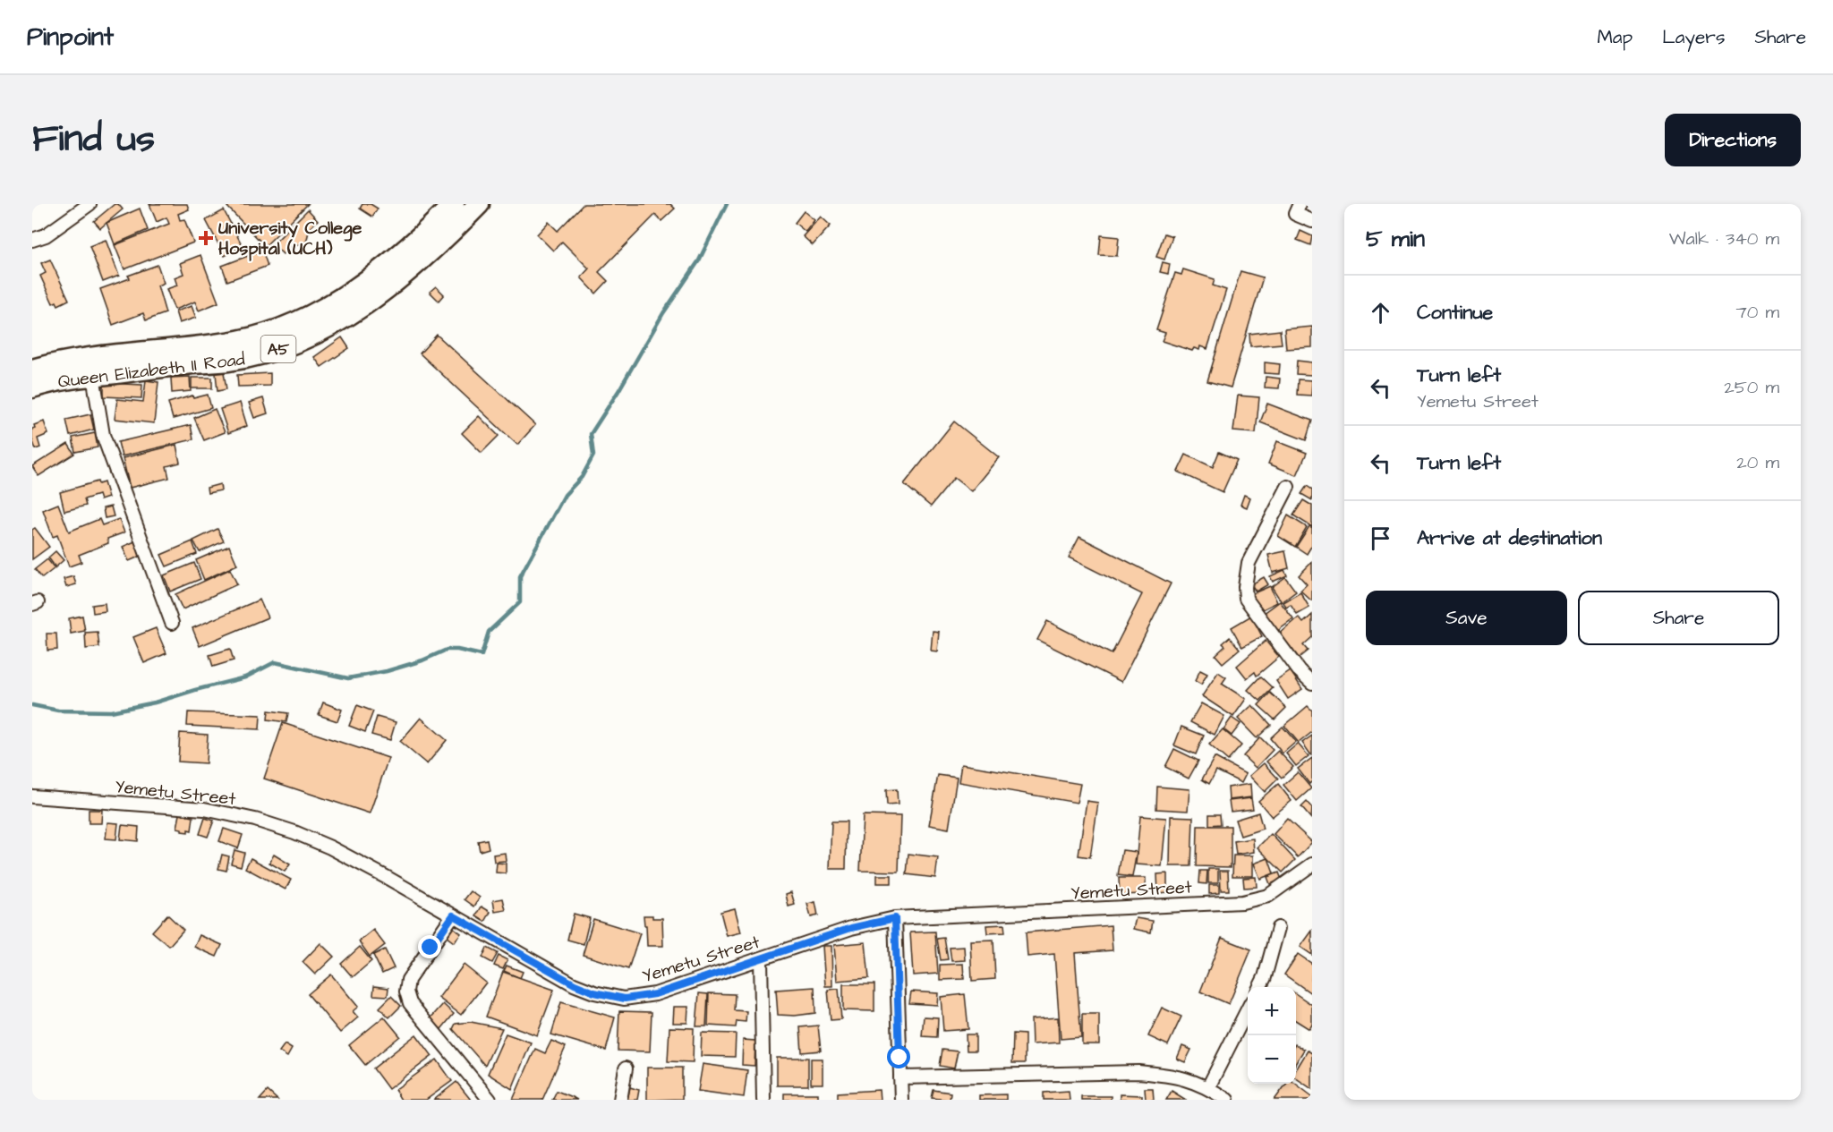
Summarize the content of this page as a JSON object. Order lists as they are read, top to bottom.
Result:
{
  "streets": {
    "highway": ["A5", "Queen Elizabeth II Road"],
    "street": ["Yemetu Street"]
  },
  "places": {
    "health": ["University College Hospital (UCH)"]
  },
  "page": {
    "header": "Pinpoint",
    "nav": ["Map", "Layers", "Share"],
    "title": "Find us",
    "buttons": [
      "Directions",
      ["Save", "Share"]
    ],
    "heading": ["5 min", "Walk · 340 m"],
    "list": [
      ["Continue", "70 m"],
      ["Turn left", "Yemetu Street", "250 m"],
      ["Turn left", "20 m"],
      "Arrive at destination"
    ],
    "map_buttons": ["+", "−"]
  }
}
